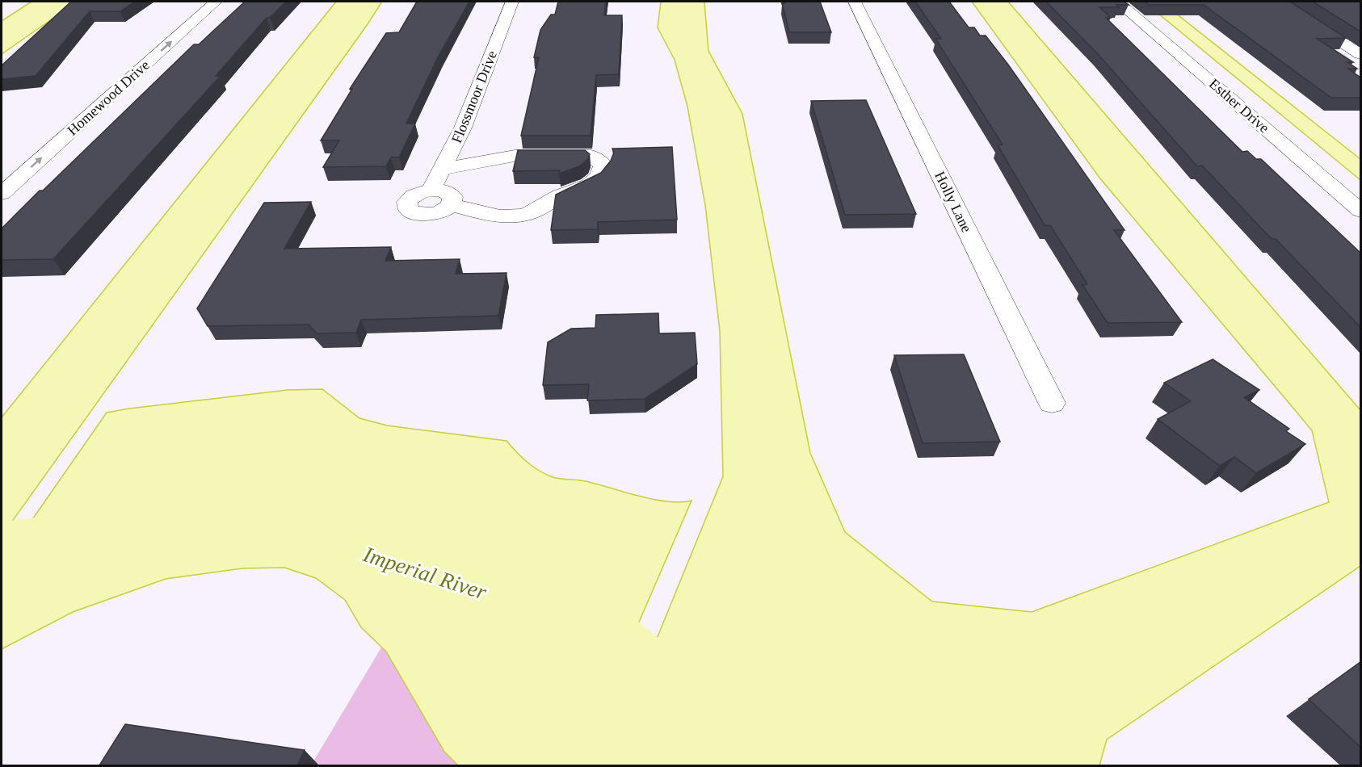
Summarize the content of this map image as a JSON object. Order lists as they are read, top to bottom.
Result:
{
  "streets": {
    "street": [
      "Flossmoor Drive",
      "Homewood Drive",
      "Esther Drive",
      "Holly Lane"
    ]
  },
  "water": ["Imperial River"]
}
